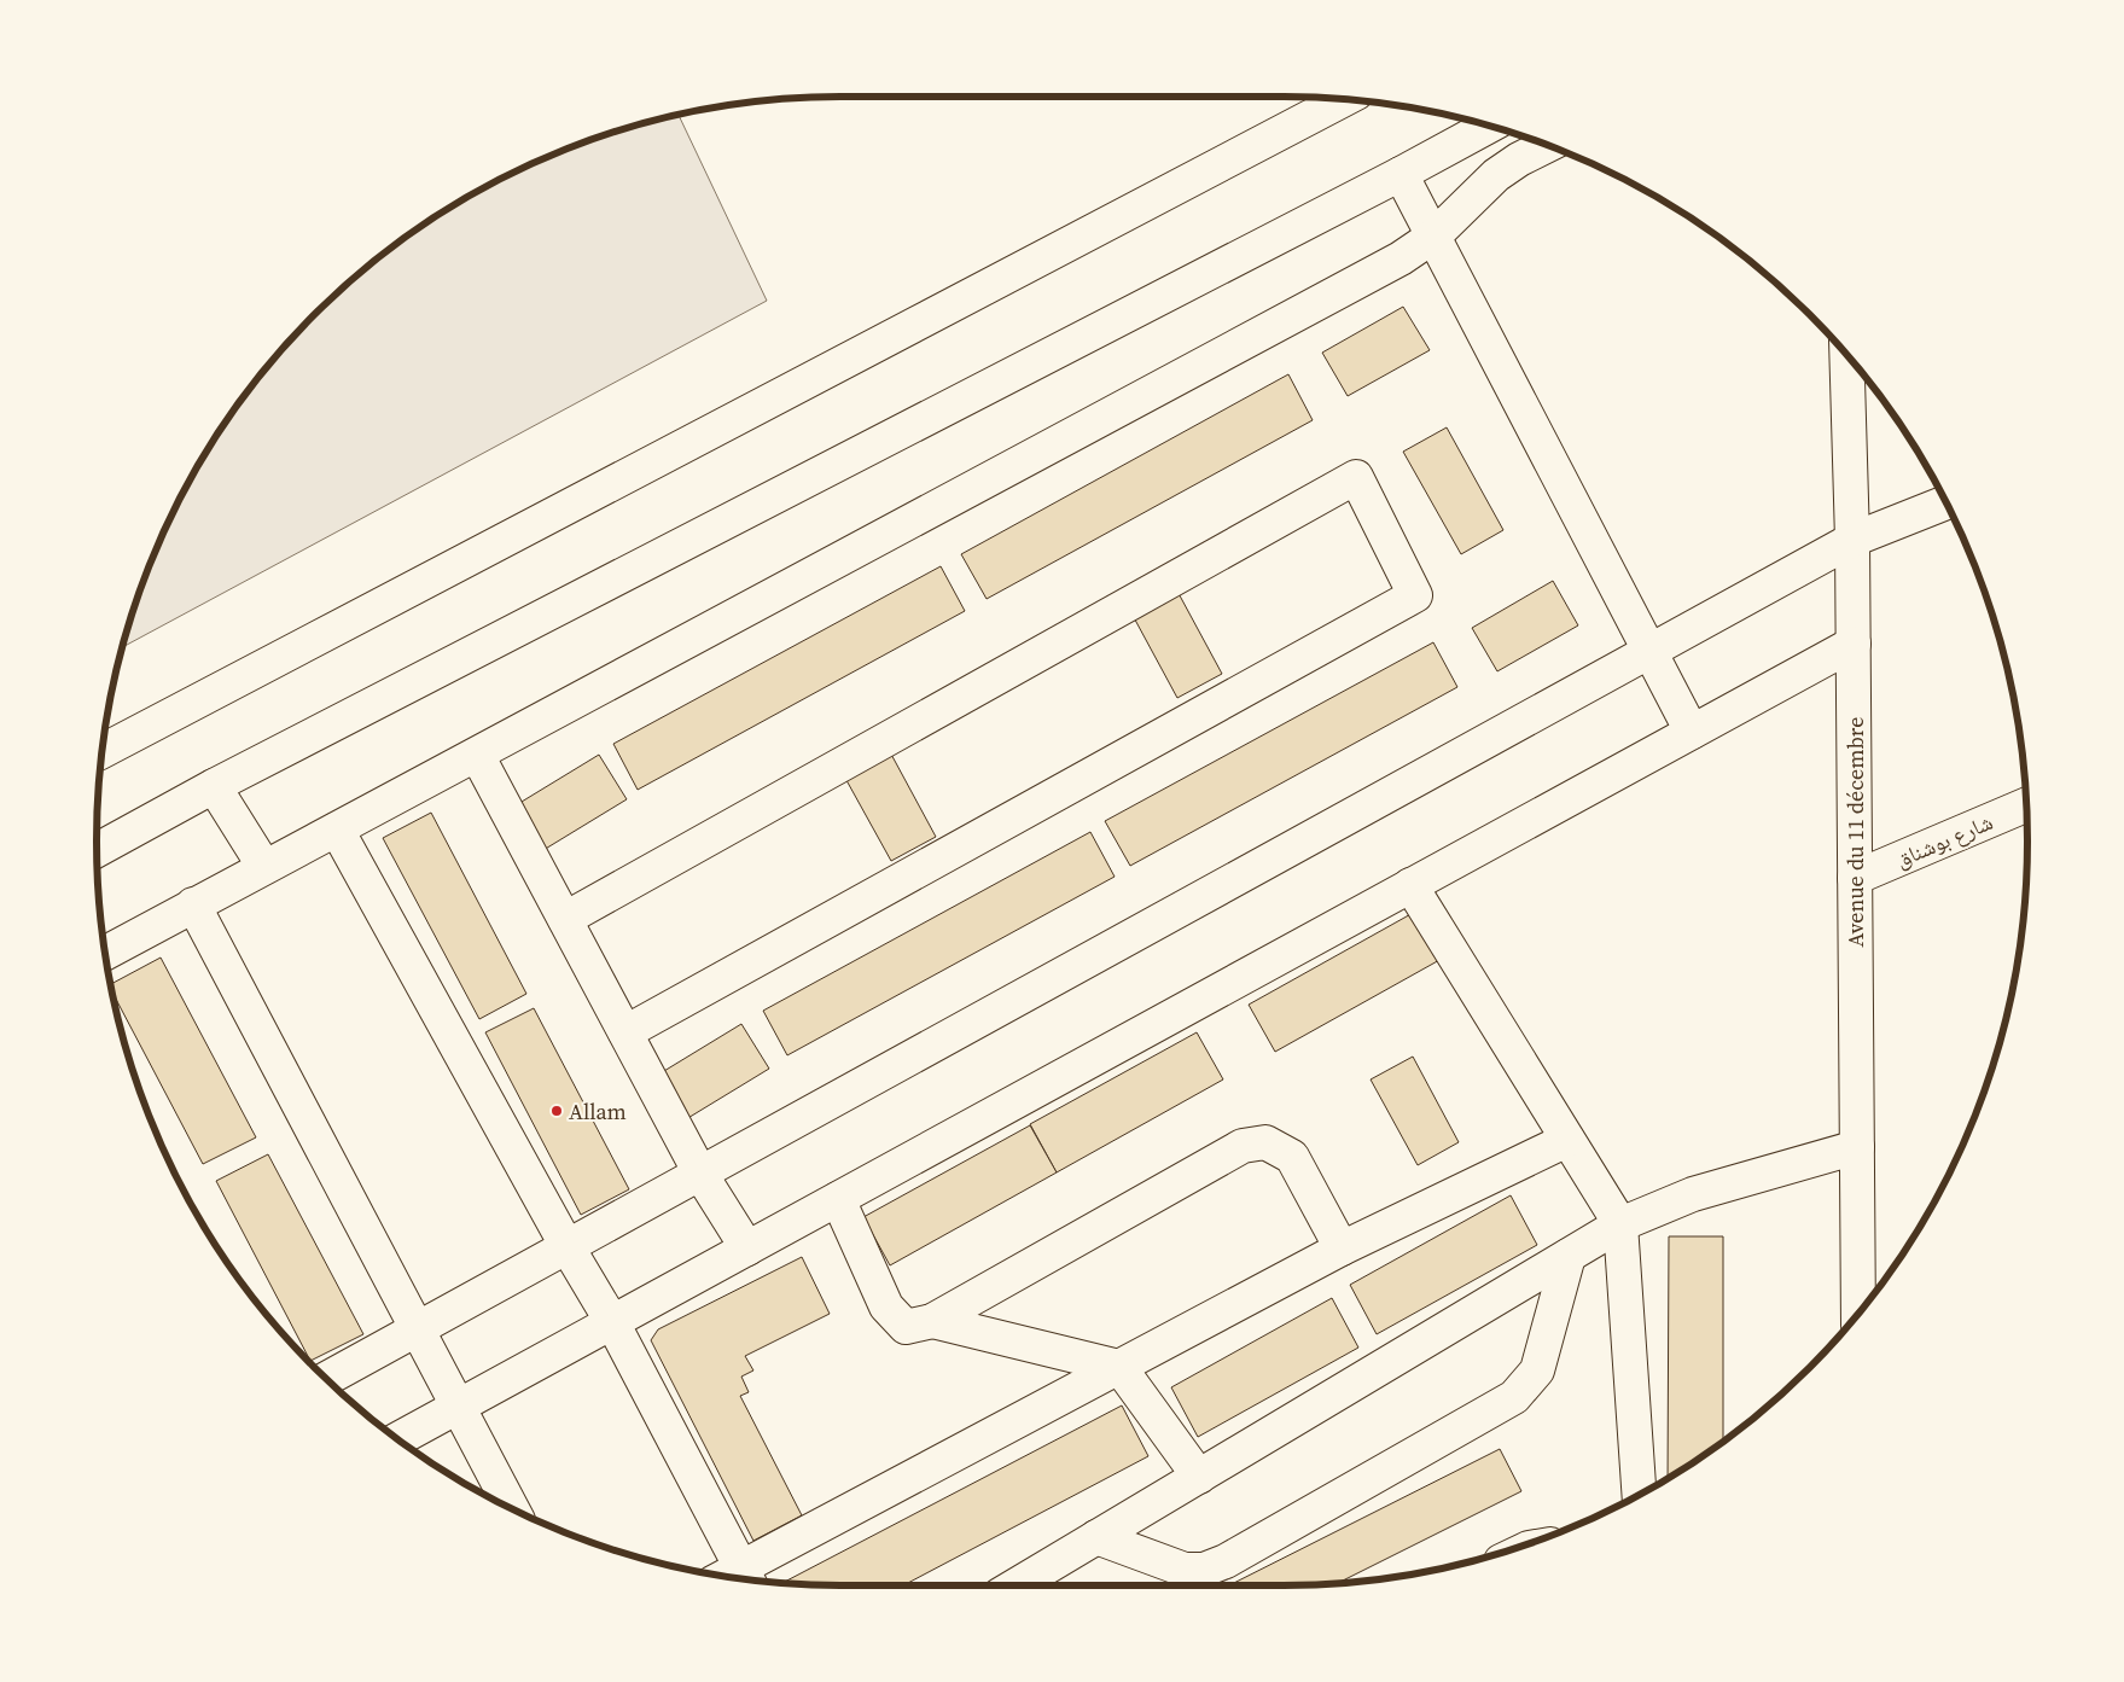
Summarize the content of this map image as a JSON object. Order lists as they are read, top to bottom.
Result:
{
  "streets": {
    "main road": ["Avenue du 11 décembre", "شارع بوشناق"]
  },
  "crossings": [
    ["Avenue du 11 décembre", "شارع بوشناق"]
  ],
  "places": ["Allam"]
}
